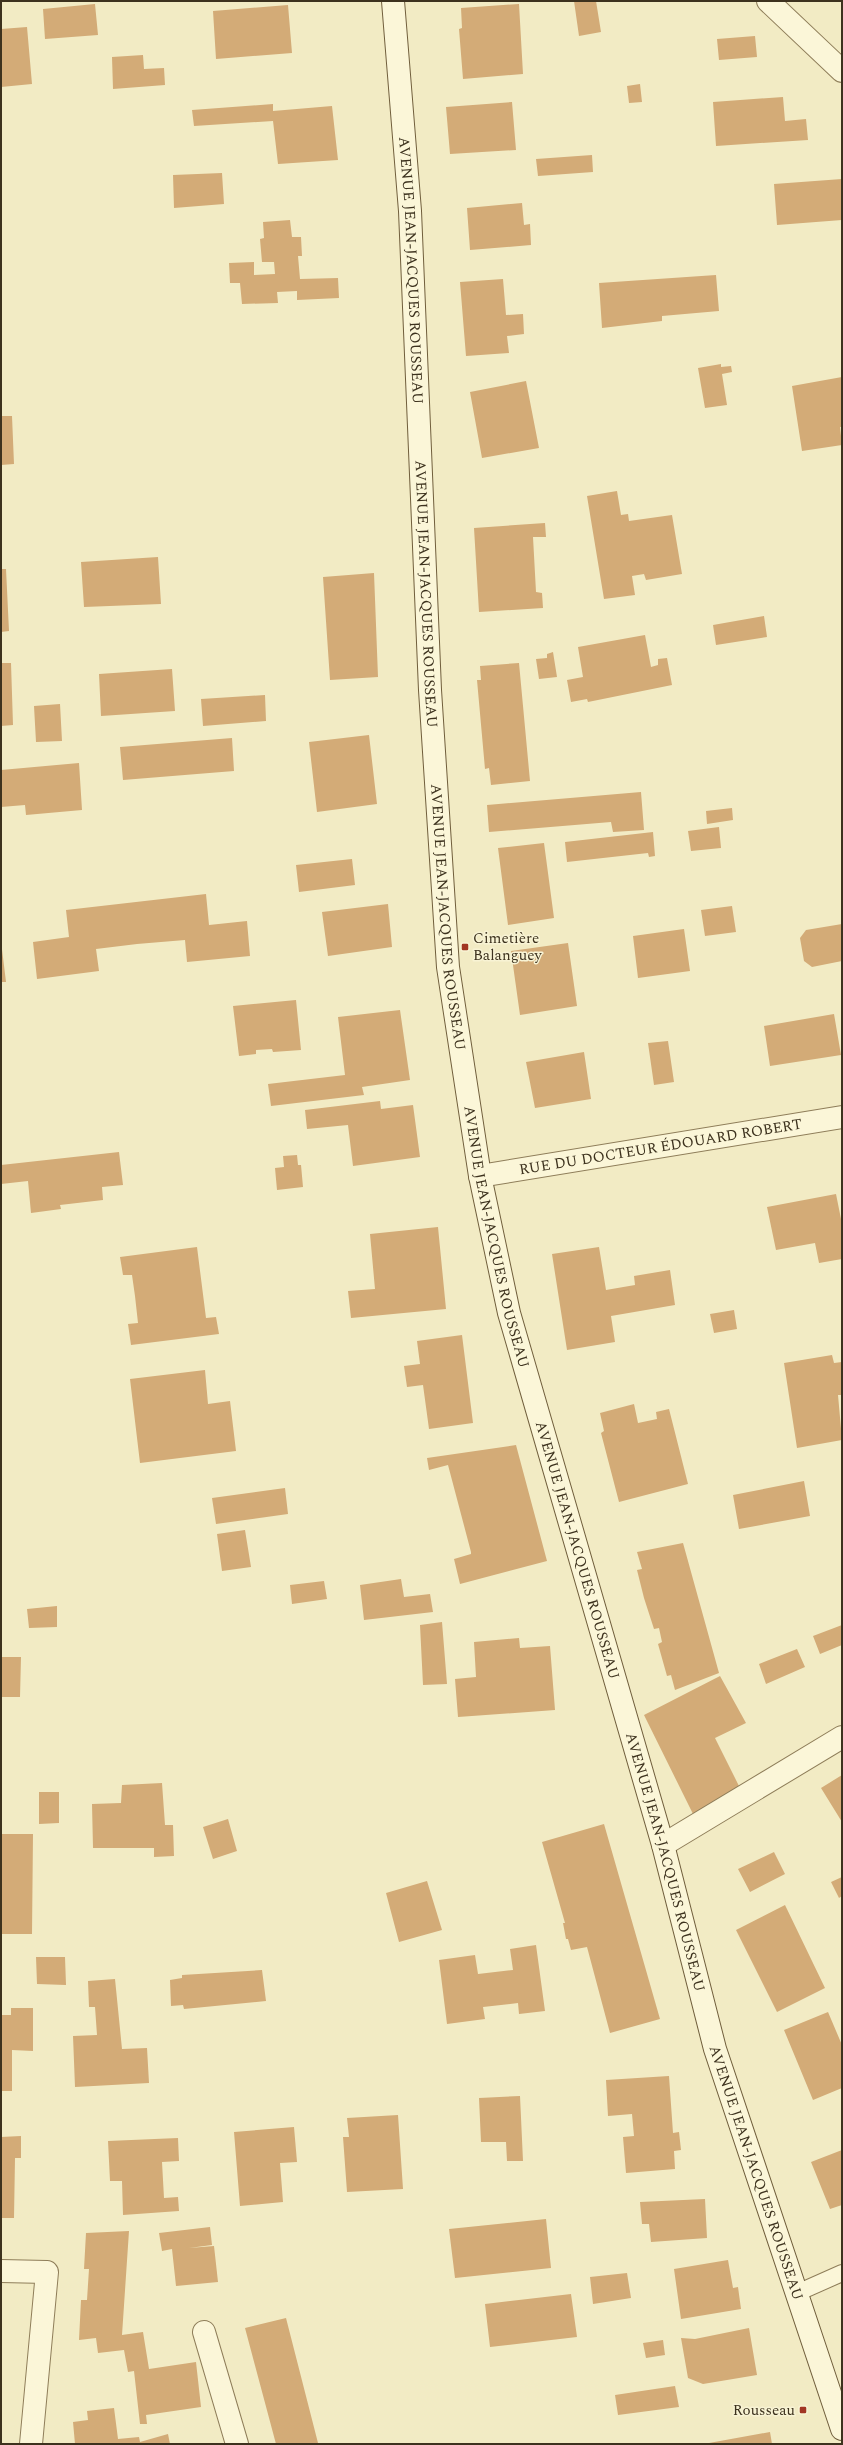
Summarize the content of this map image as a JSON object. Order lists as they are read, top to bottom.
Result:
{
  "streets": {
    "street": ["AVENUE JEAN-JACQUES ROUSSEAU", "RUE DU DOCTEUR ÉDOUARD ROBERT"]
  },
  "crossings": [
    ["AVENUE JEAN-JACQUES ROUSSEAU", "RUE DU DOCTEUR ÉDOUARD ROBERT"]
  ],
  "places": {
    "transit": ["Cimetière Balanguey", "Rousseau"]
  }
}
